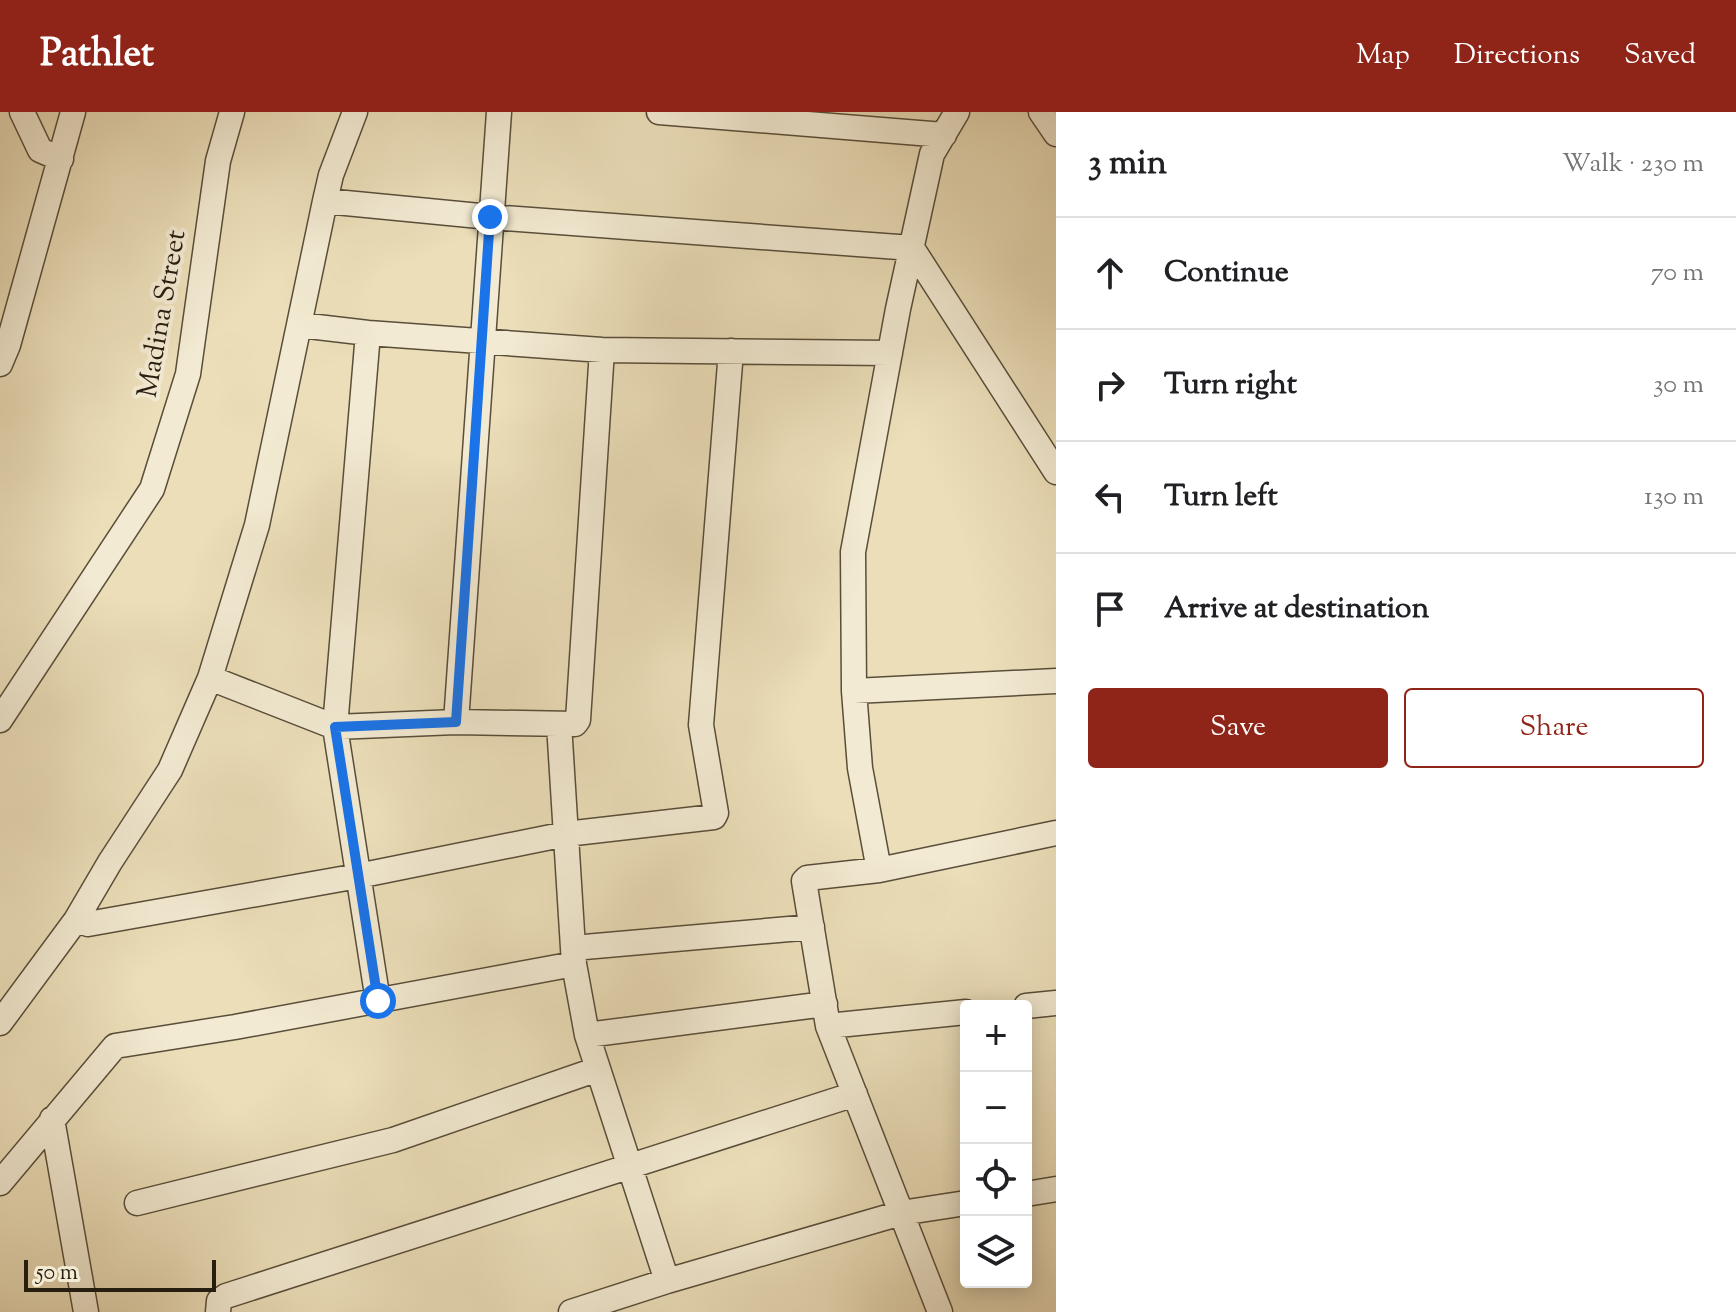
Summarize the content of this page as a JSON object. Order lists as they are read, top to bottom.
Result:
{
  "streets": {
    "street": ["Madina Street"]
  },
  "scale_bar": "50 m",
  "page": {
    "header": "Pathlet",
    "nav": ["Map", "Directions", "Saved"],
    "heading": ["3 min", "Walk · 230 m"],
    "list": [
      ["Continue", "70 m"],
      ["Turn right", "30 m"],
      ["Turn left", "130 m"],
      "Arrive at destination"
    ],
    "buttons": ["Save", "Share"],
    "map_buttons": ["+", "−"],
    "scale": "50 m"
  }
}
